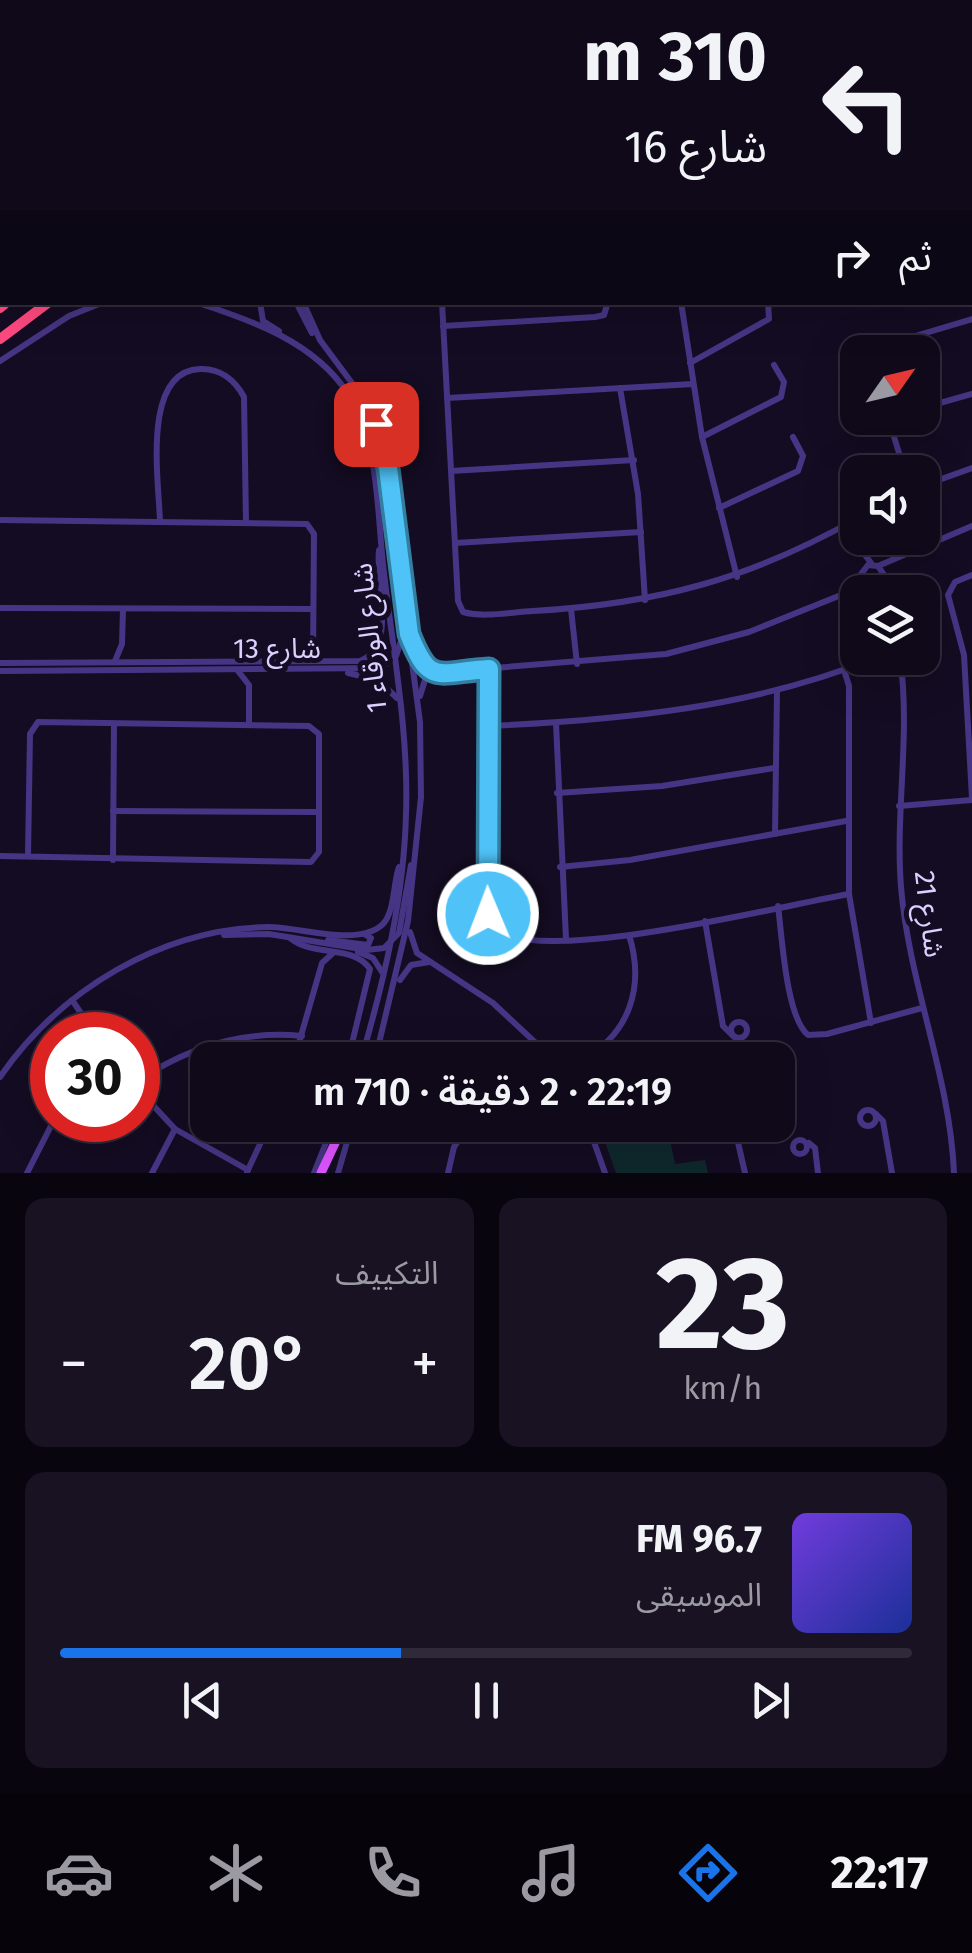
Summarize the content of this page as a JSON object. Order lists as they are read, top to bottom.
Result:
{
  "streets": {
    "street": ["شارع الورقاء 1", "شارع 13", "شارع 21"]
  },
  "crossings": [
    ["شارع الورقاء 1", "شارع 13"]
  ],
  "north": "top right",
  "page": {
    "turn": ["310 m", "شارع 16"],
    "then": "ثم",
    "limit": "30",
    "trip": "22:19 · 2 دقيقة · 710 m",
    "tile": [
      ["23", "km/h"],
      "التكييف"
    ],
    "heat": ["−", "20°", "+"],
    "song": ["96.7 FM", "الموسيقى"],
    "tabs": "22:17"
  }
}
